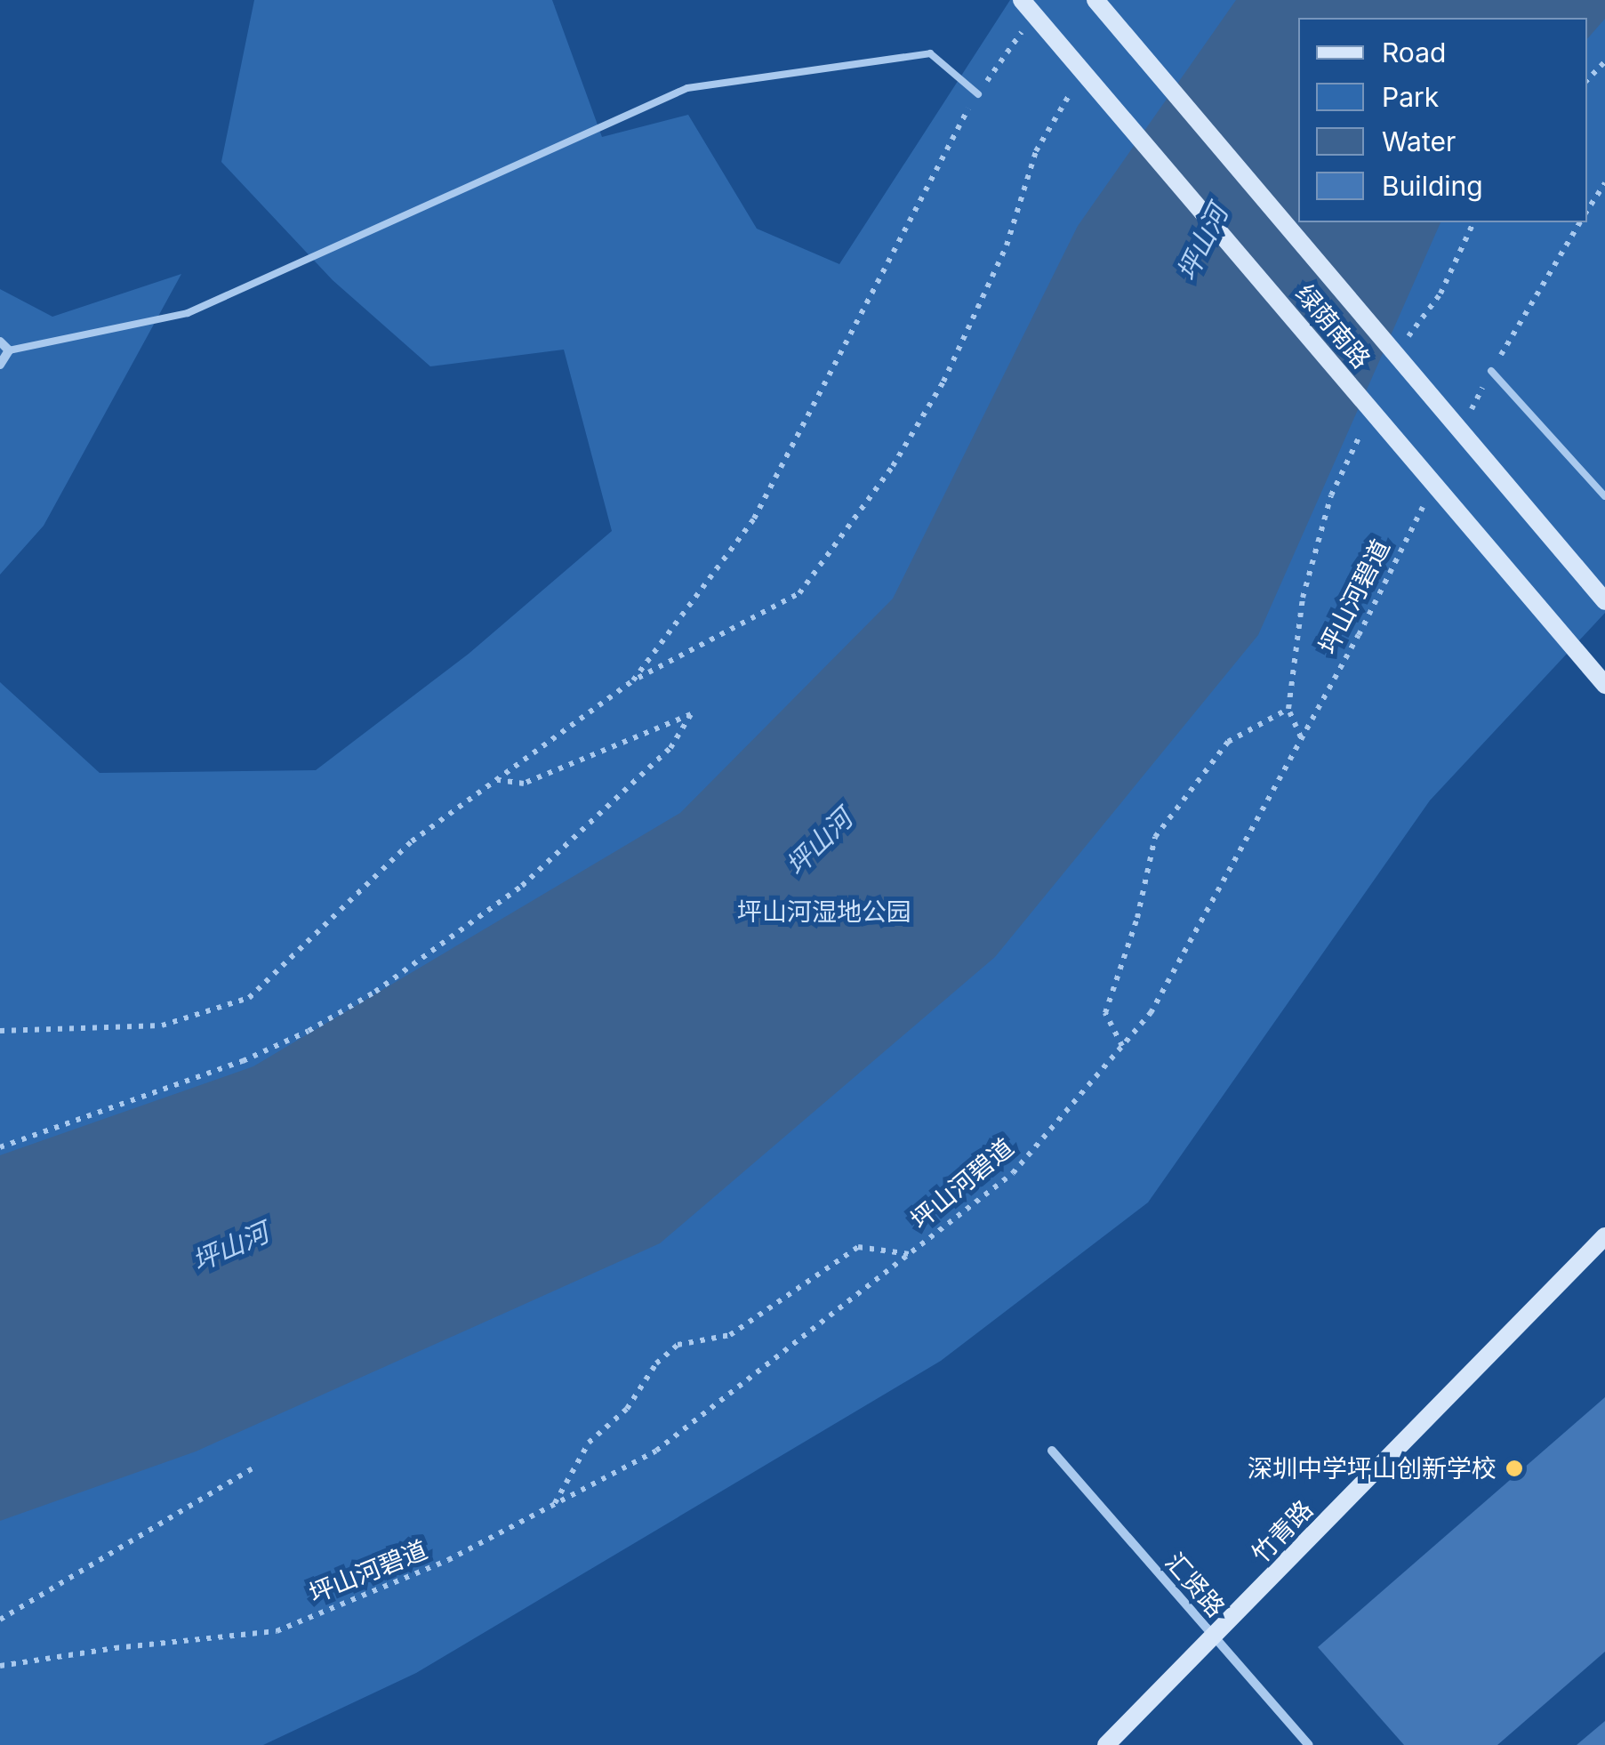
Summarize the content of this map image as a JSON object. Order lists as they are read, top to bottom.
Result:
{
  "streets": {
    "street": ["绿荫南路", "竹青路", "汇贤路"],
    "path": ["坪山河碧道"]
  },
  "crossings": [
    ["竹青路", "汇贤路"]
  ],
  "water": ["坪山河"],
  "parks": ["坪山河湿地公园"],
  "places": ["深圳中学坪山创新学校"],
  "legend": [
    "Road",
    "Park",
    "Water",
    "Building"
  ]
}
